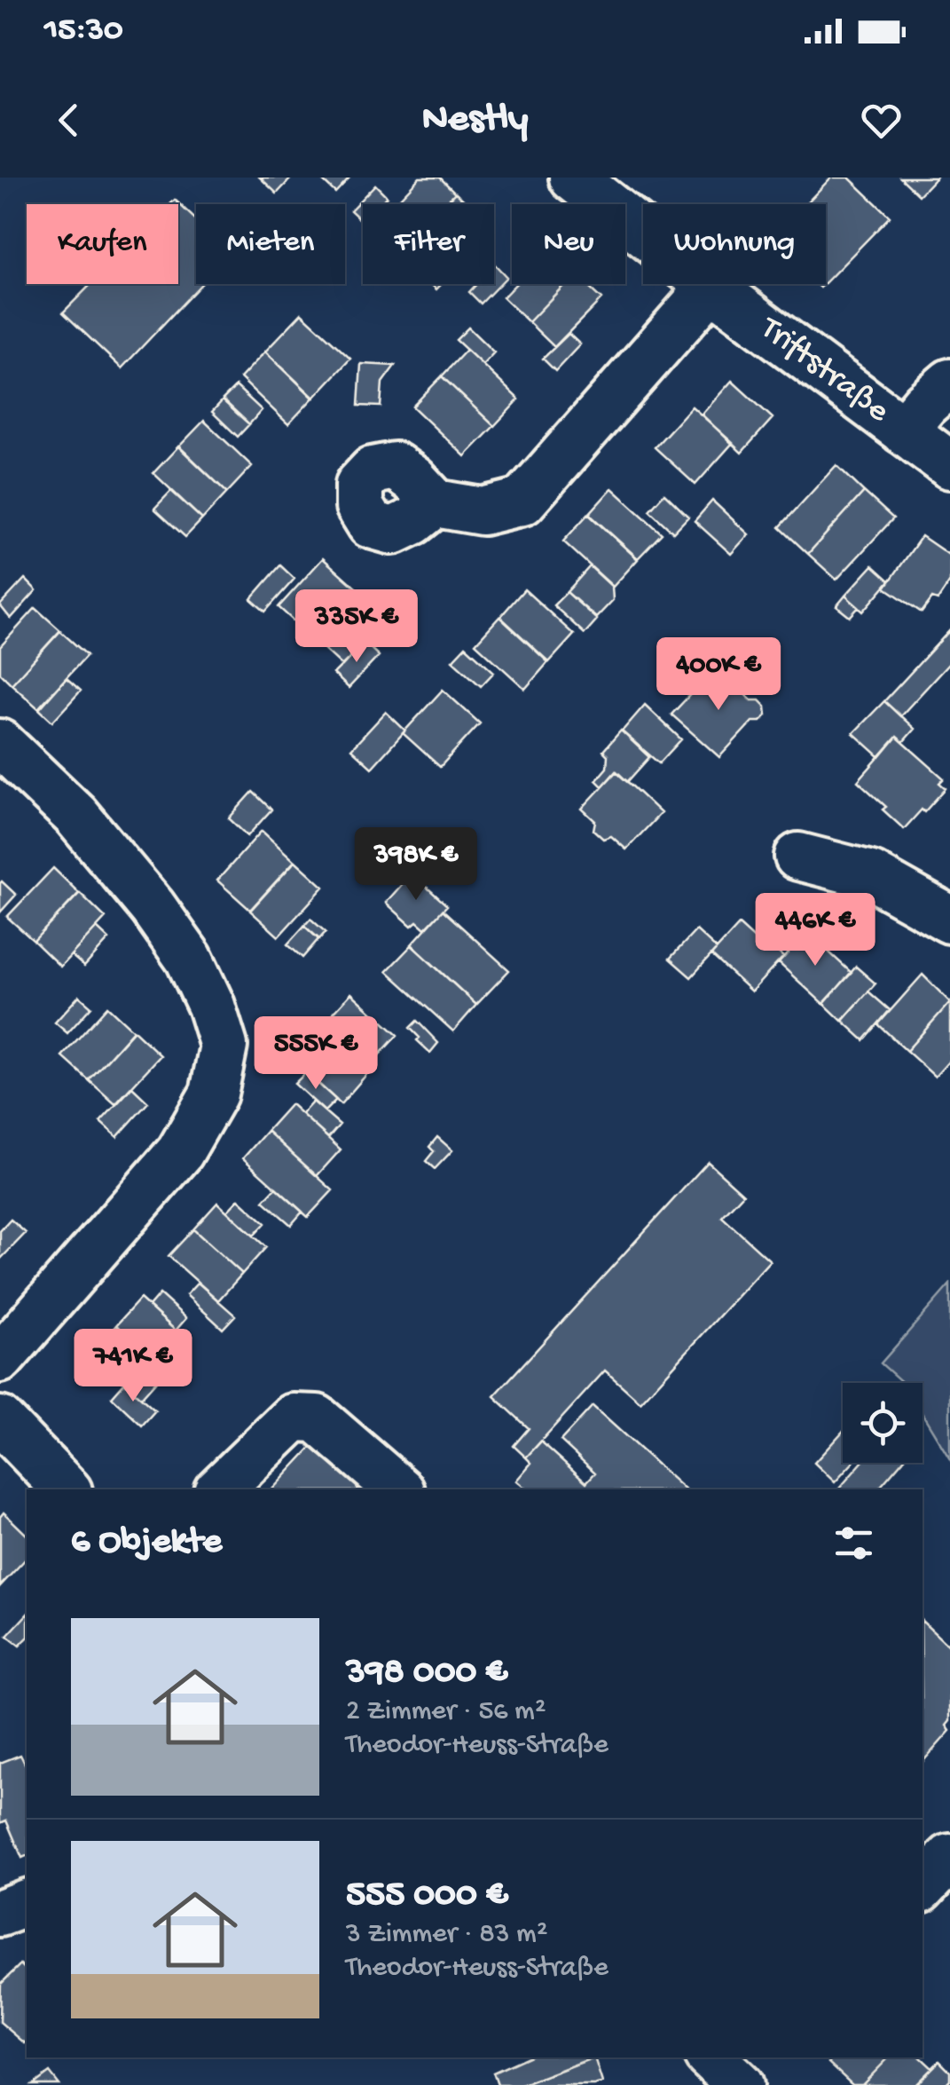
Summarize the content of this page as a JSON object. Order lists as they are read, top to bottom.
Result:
{
  "streets": {
    "street": ["Triftstraße"]
  },
  "page": {
    "status": "15:30",
    "header": "Nestly",
    "chip": [
      "Kaufen",
      "Mieten",
      "Filter",
      "Neu",
      "Wohnung"
    ],
    "price": [
      "335K €",
      "400K €",
      "398K €",
      "446K €",
      "555K €",
      "741K €"
    ],
    "heading": "6 Objekte",
    "list": [
      {
        "name": "398 000 €",
        "note": "2 Zimmer · 56 m² · Theodor-Heuss-Straße"
      },
      {
        "name": "555 000 €",
        "note": "3 Zimmer · 83 m² · Theodor-Heuss-Straße"
      }
    ]
  }
}
